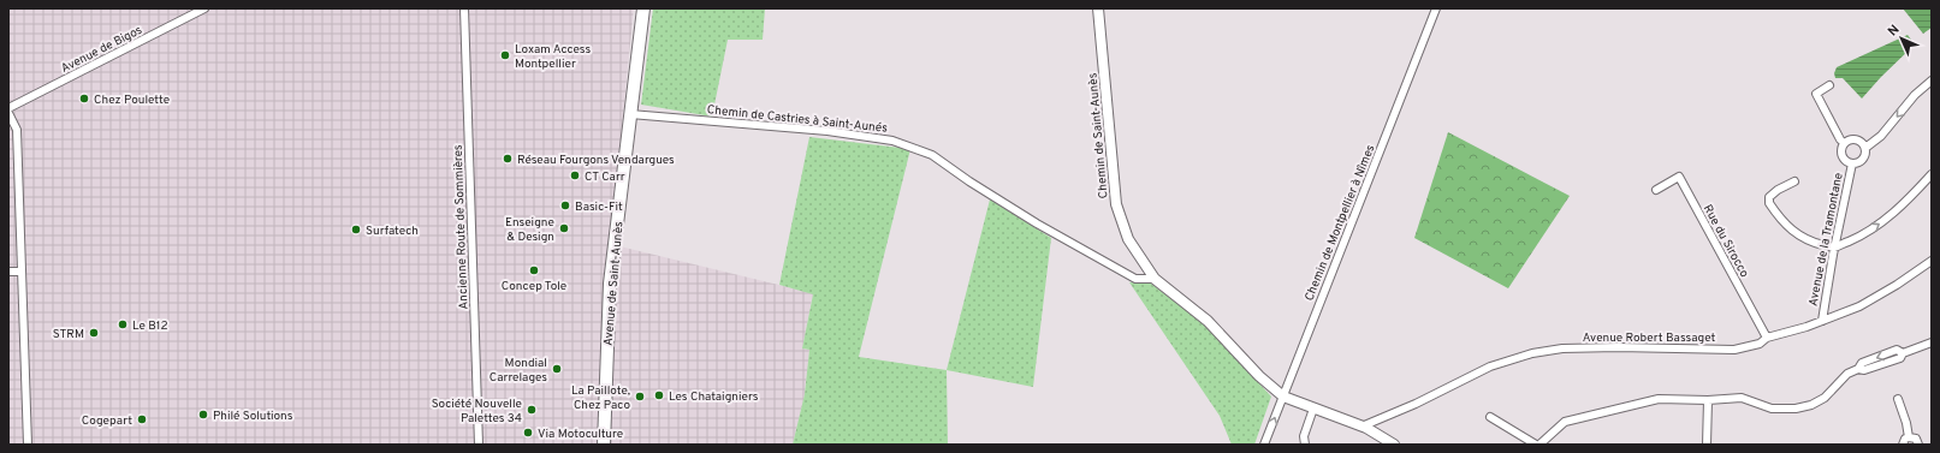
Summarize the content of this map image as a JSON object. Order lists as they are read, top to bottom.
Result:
{
  "streets": {
    "main road": ["Avenue de Saint-Aunès"],
    "street": [
      "Avenue de Bigos",
      "Chemin de Castries à Saint-Aunés",
      "Chemin de Saint-Aunès",
      "Chemin de Montpellier à Nîmes",
      "Ancienne Route de Sommières",
      "Avenue de la Tramontane",
      "Rue du Sirocco",
      "Avenue Robert Bassaget"
    ]
  },
  "crossings": [
    ["Chemin de Castries à Saint-Aunés", "Chemin de Saint-Aunès"],
    ["Chemin de Castries à Saint-Aunés", "Avenue de Saint-Aunès"],
    ["Chemin de Saint-Aunès", "Chemin de Montpellier à Nîmes"],
    ["Chemin de Saint-Aunès", "Avenue Robert Bassaget"],
    ["Avenue de la Tramontane", "Avenue Robert Bassaget"],
    ["Rue du Sirocco", "Avenue Robert Bassaget"]
  ],
  "places": [
    "Loxam Access Montpellier",
    "Chez Poulette",
    "Réseau Fourgons Vendargues",
    "CT Carr",
    "Basic-Fit",
    "Enseigne & Design",
    "Surfatech",
    "Concep Tole",
    "Le B12",
    "STRM",
    "Mondial Carrelages",
    "Les Chataigniers",
    "La Paillote, Chez Paco",
    "Société Nouvelle Palettes 34",
    "Philé Solutions",
    "Cogepart",
    "Via Motoculture"
  ],
  "north": "top left"
}
